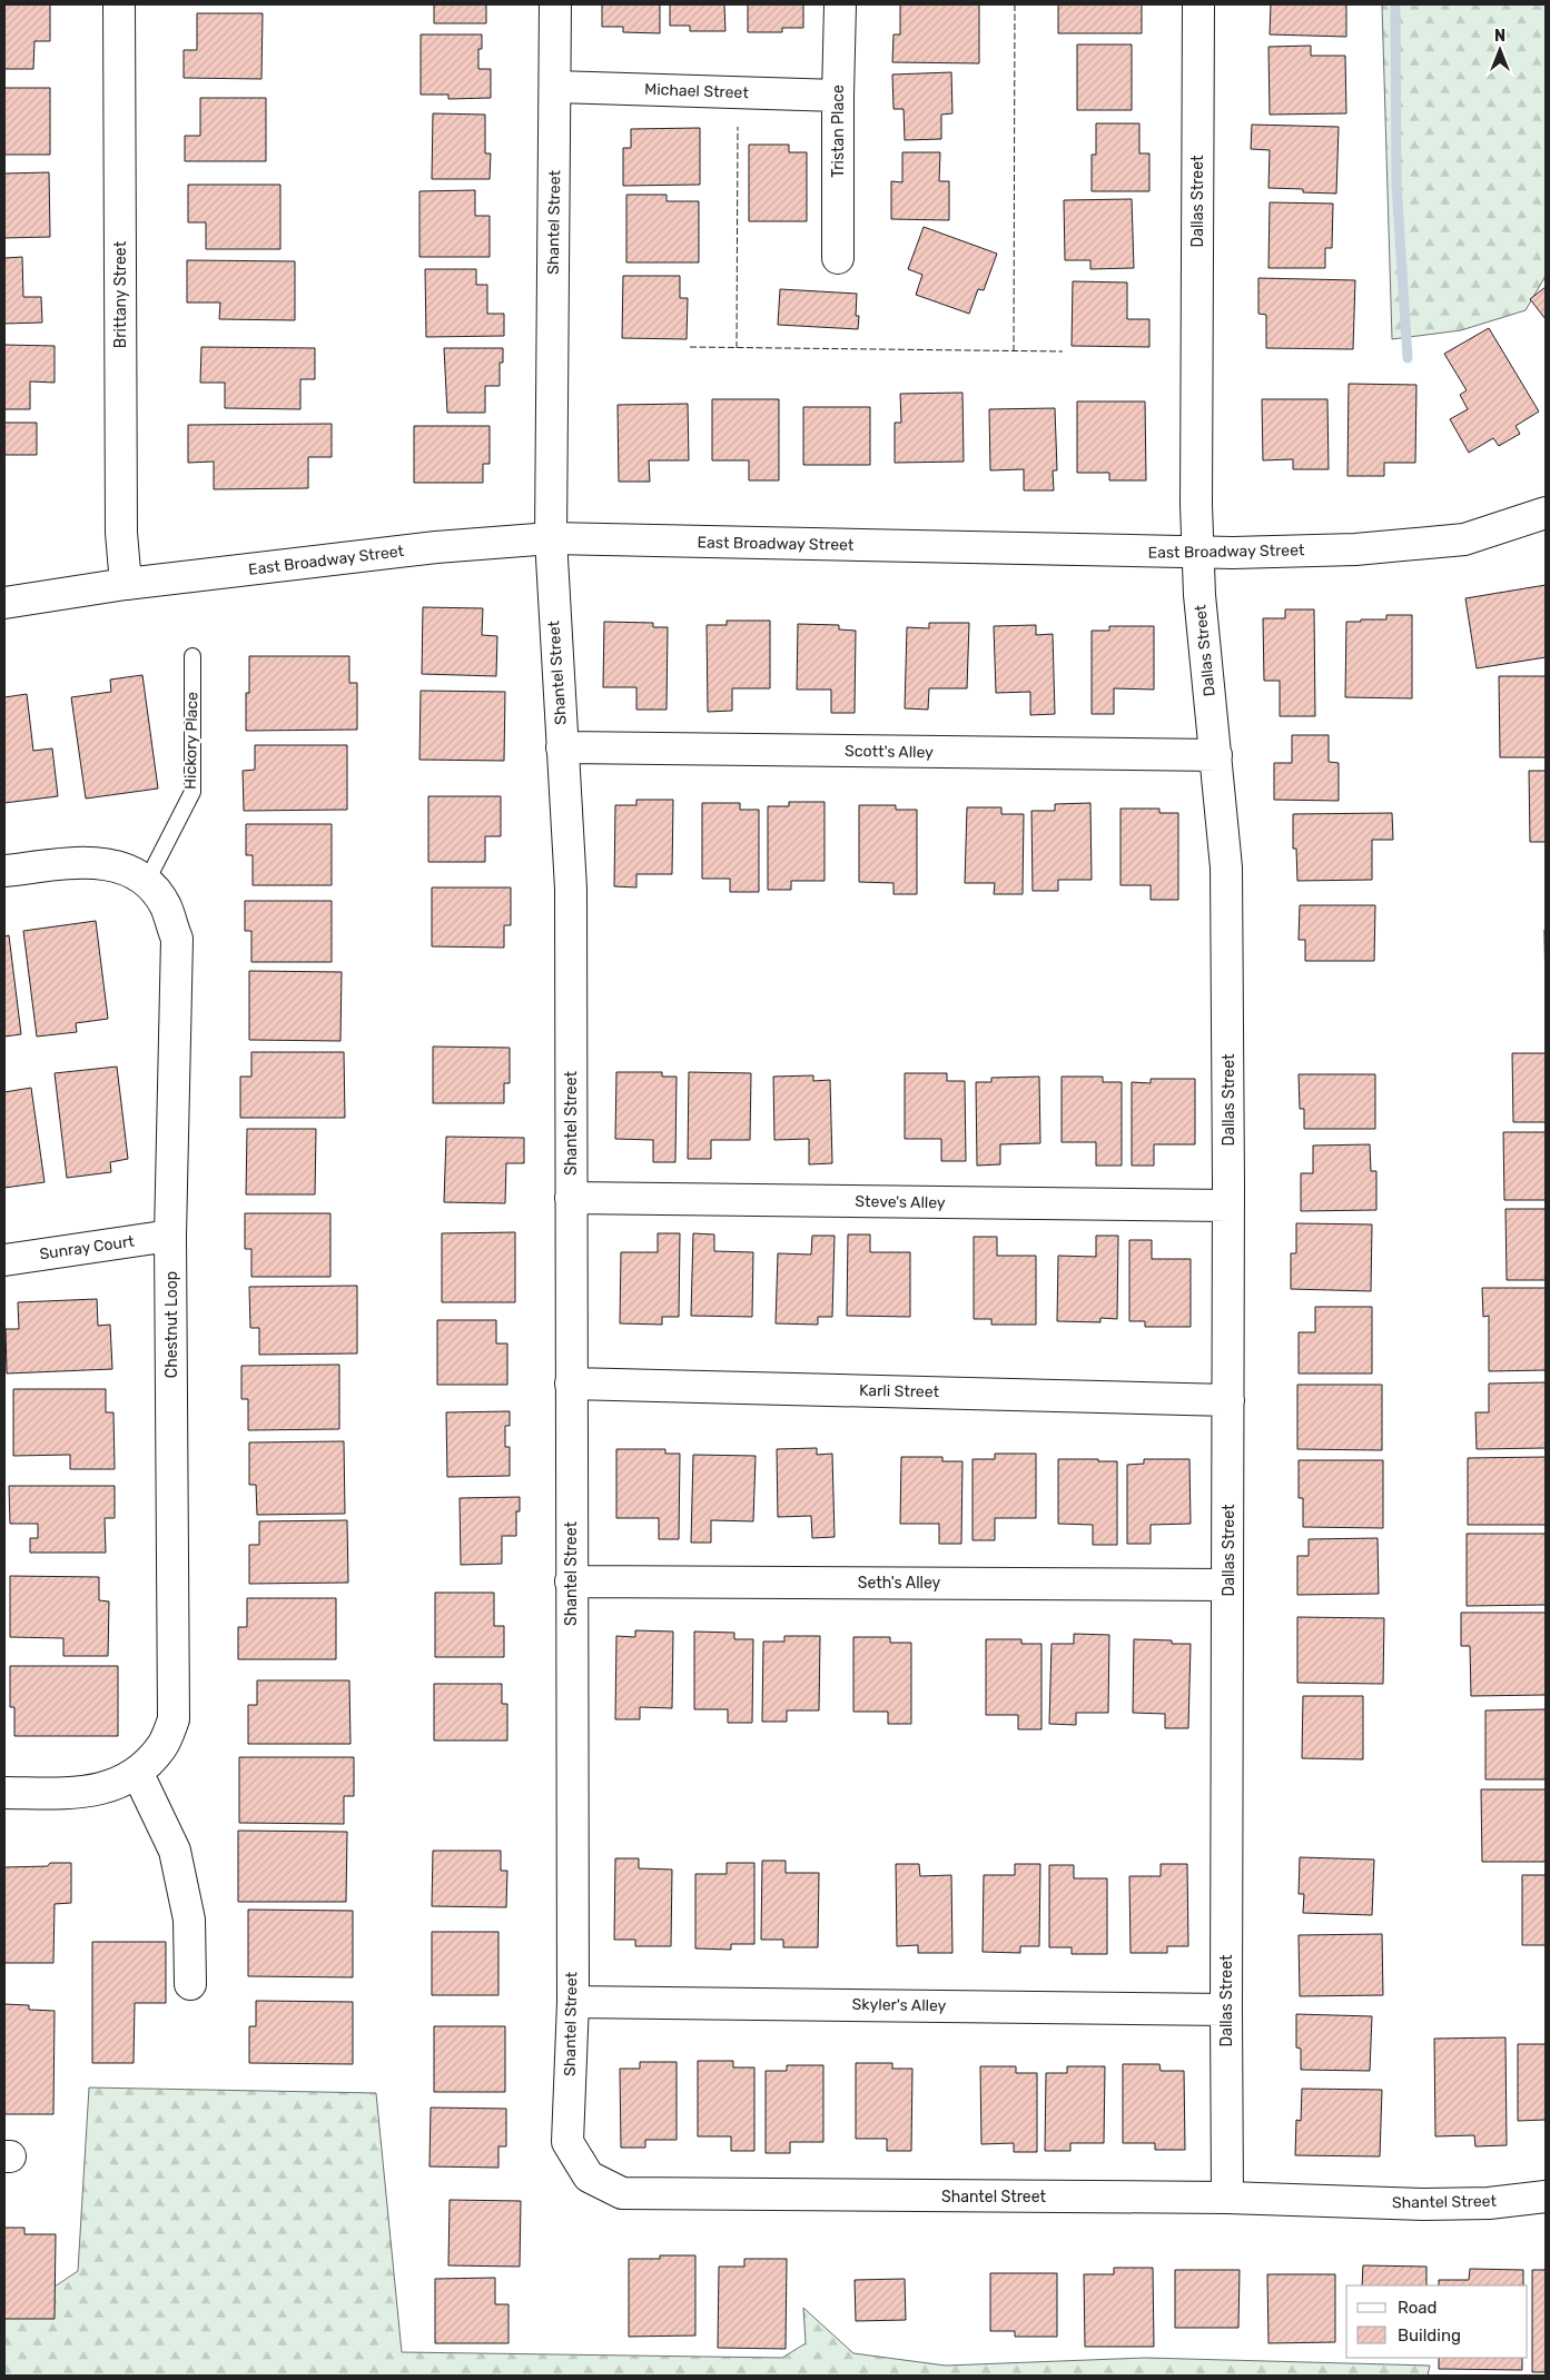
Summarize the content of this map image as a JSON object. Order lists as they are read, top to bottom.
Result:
{
  "streets": {
    "street": [
      "Michael Street",
      "Tristan Place",
      "Dallas Street",
      "Shantel Street",
      "Brittany Street",
      "East Broadway Street",
      "Scott's Alley",
      "Steve's Alley",
      "Sunray Court",
      "Chestnut Loop",
      "Karli Street",
      "Seth's Alley",
      "Skyler's Alley"
    ],
    "lane": ["Hickory Place"]
  },
  "crossings": [
    ["Michael Street", "Tristan Place"],
    ["Michael Street", "Shantel Street"],
    ["Dallas Street", "Shantel Street"],
    ["Dallas Street", "East Broadway Street"],
    ["Dallas Street", "Scott's Alley"],
    ["Dallas Street", "Steve's Alley"],
    ["Dallas Street", "Karli Street"],
    ["Dallas Street", "Seth's Alley"],
    ["Dallas Street", "Skyler's Alley"],
    ["Shantel Street", "East Broadway Street"],
    ["Shantel Street", "Scott's Alley"],
    ["Shantel Street", "Steve's Alley"],
    ["Shantel Street", "Karli Street"],
    ["Shantel Street", "Seth's Alley"],
    ["Shantel Street", "Skyler's Alley"],
    ["Brittany Street", "East Broadway Street"],
    ["Hickory Place", "Chestnut Loop"],
    ["Sunray Court", "Chestnut Loop"]
  ],
  "legend": ["Road", "Building"],
  "north": "top"
}
